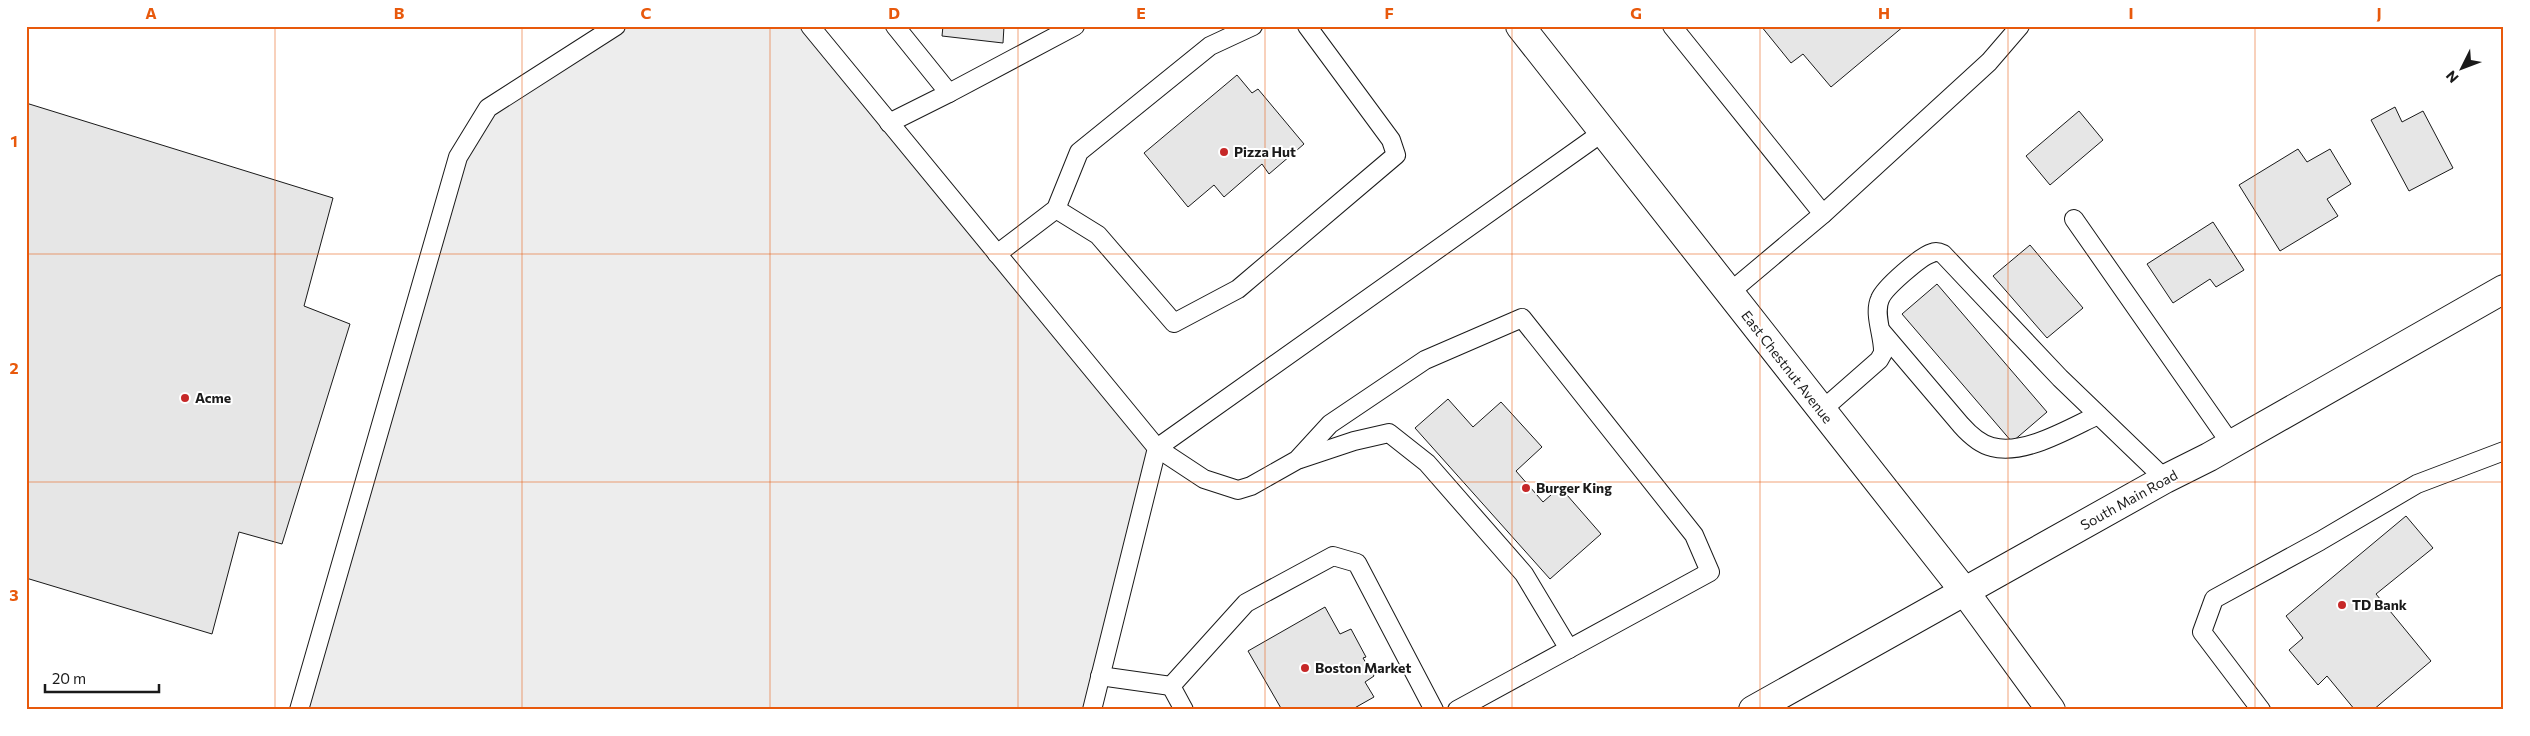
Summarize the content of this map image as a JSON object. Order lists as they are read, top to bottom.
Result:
{
  "streets": {
    "street": ["East Chestnut Avenue", "South Main Road"]
  },
  "crossings": [
    ["East Chestnut Avenue", "South Main Road"]
  ],
  "places": [
    "Pizza Hut",
    "Acme",
    "Burger King",
    "TD Bank",
    "Boston Market"
  ],
  "scale_bar": "20 m",
  "north": "bottom left",
  "grid": {
    "columns": [
      "A",
      "B",
      "C",
      "D",
      "E",
      "F",
      "G",
      "H",
      "I",
      "J"
    ],
    "rows": ["1", "2", "3"]
  }
}
